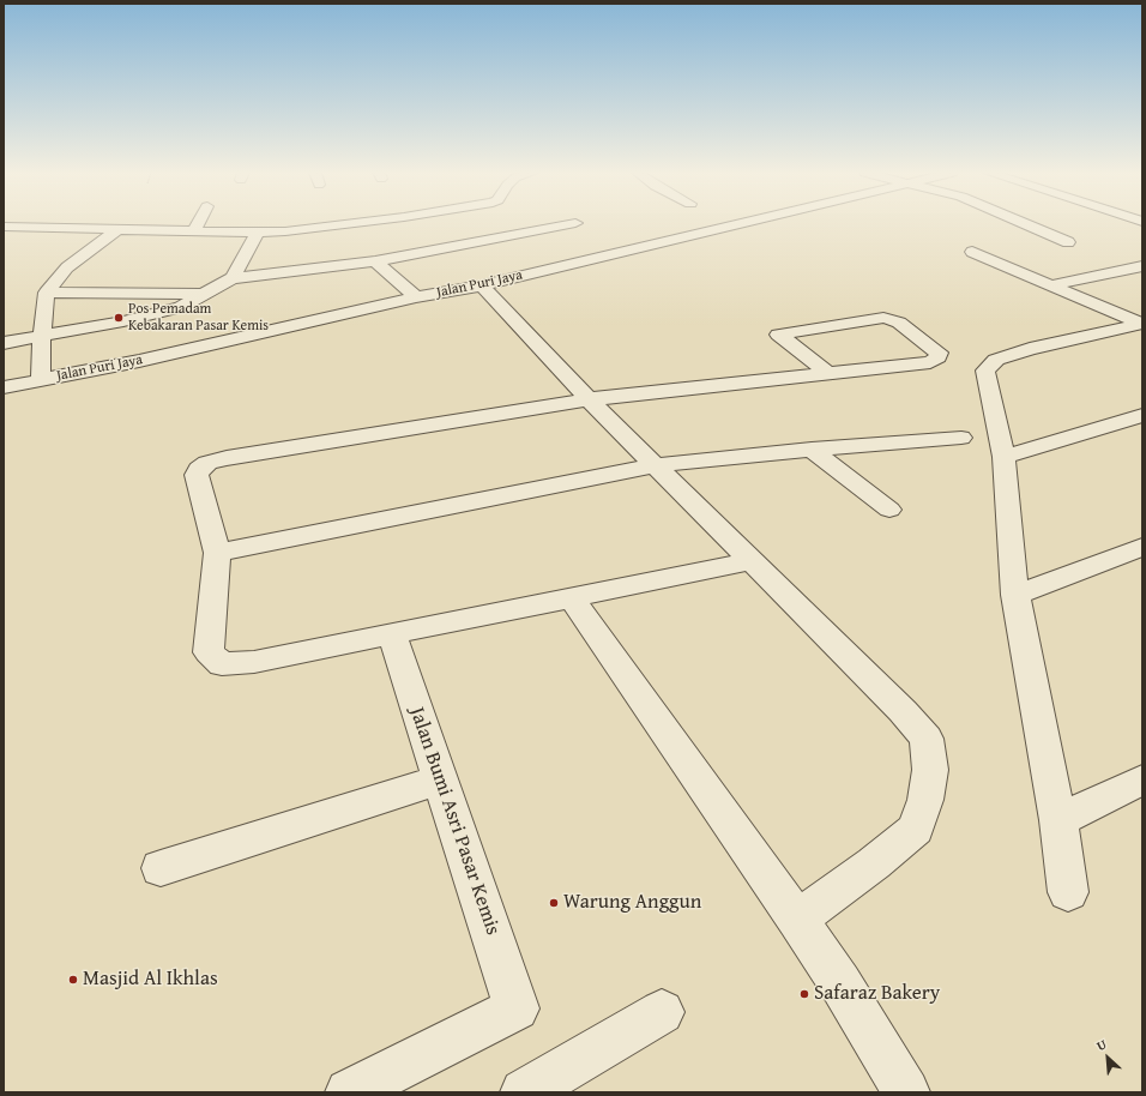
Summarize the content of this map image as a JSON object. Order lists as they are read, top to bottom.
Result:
{
  "streets": {
    "street": ["Jalan Puri Jaya", "Jalan Bumi Asri Pasar Kemis"]
  },
  "places": [
    "Pos Pemadam Kebakaran Pasar Kemis",
    "Warung Anggun",
    "Masjid Al Ikhlas",
    "Safaraz Bakery"
  ],
  "north": "top left"
}
